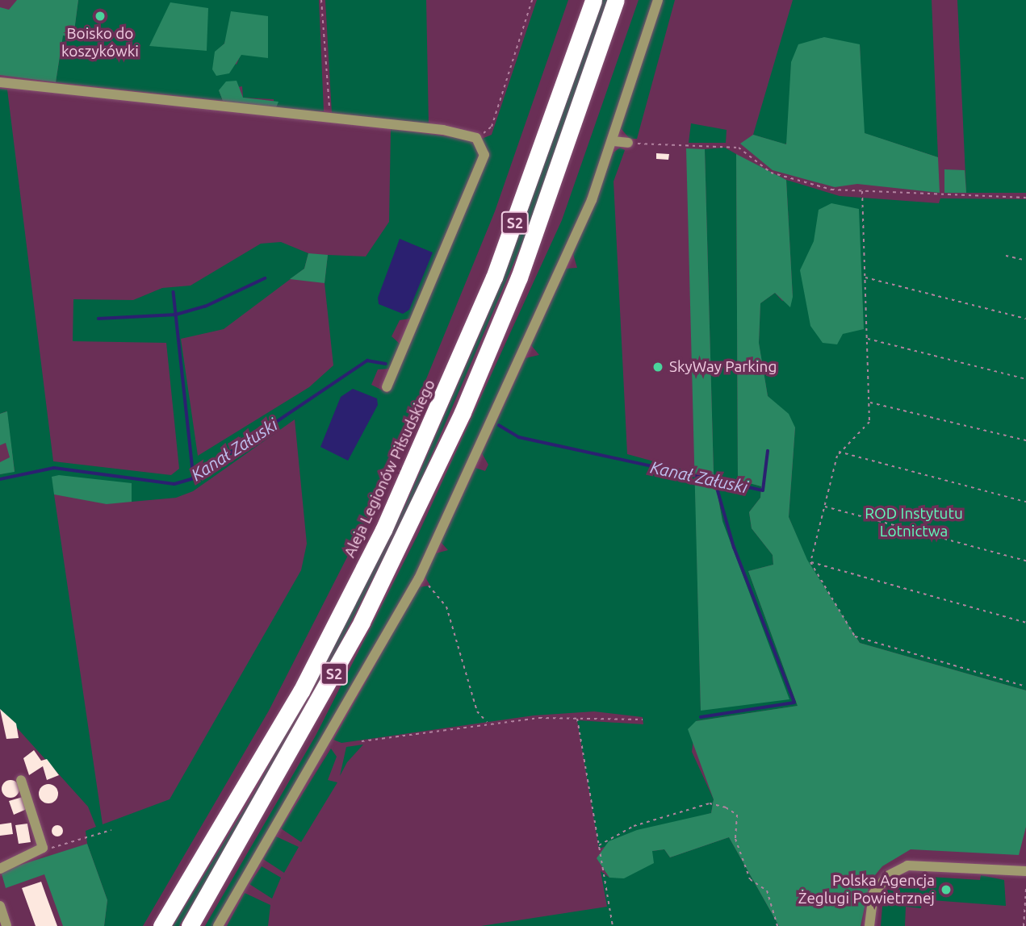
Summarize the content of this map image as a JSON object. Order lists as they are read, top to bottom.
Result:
{
  "streets": {
    "highway": ["S2", "Aleja Legionów Piłsudskiego"]
  },
  "water": ["Kanał Załuski"],
  "parks": ["ROD Instytutu Lotnictwa"],
  "places": ["Boisko do koszykówki", "SkyWay Parking", "Polska Agencja Żeglugi Powietrznej"]
}
